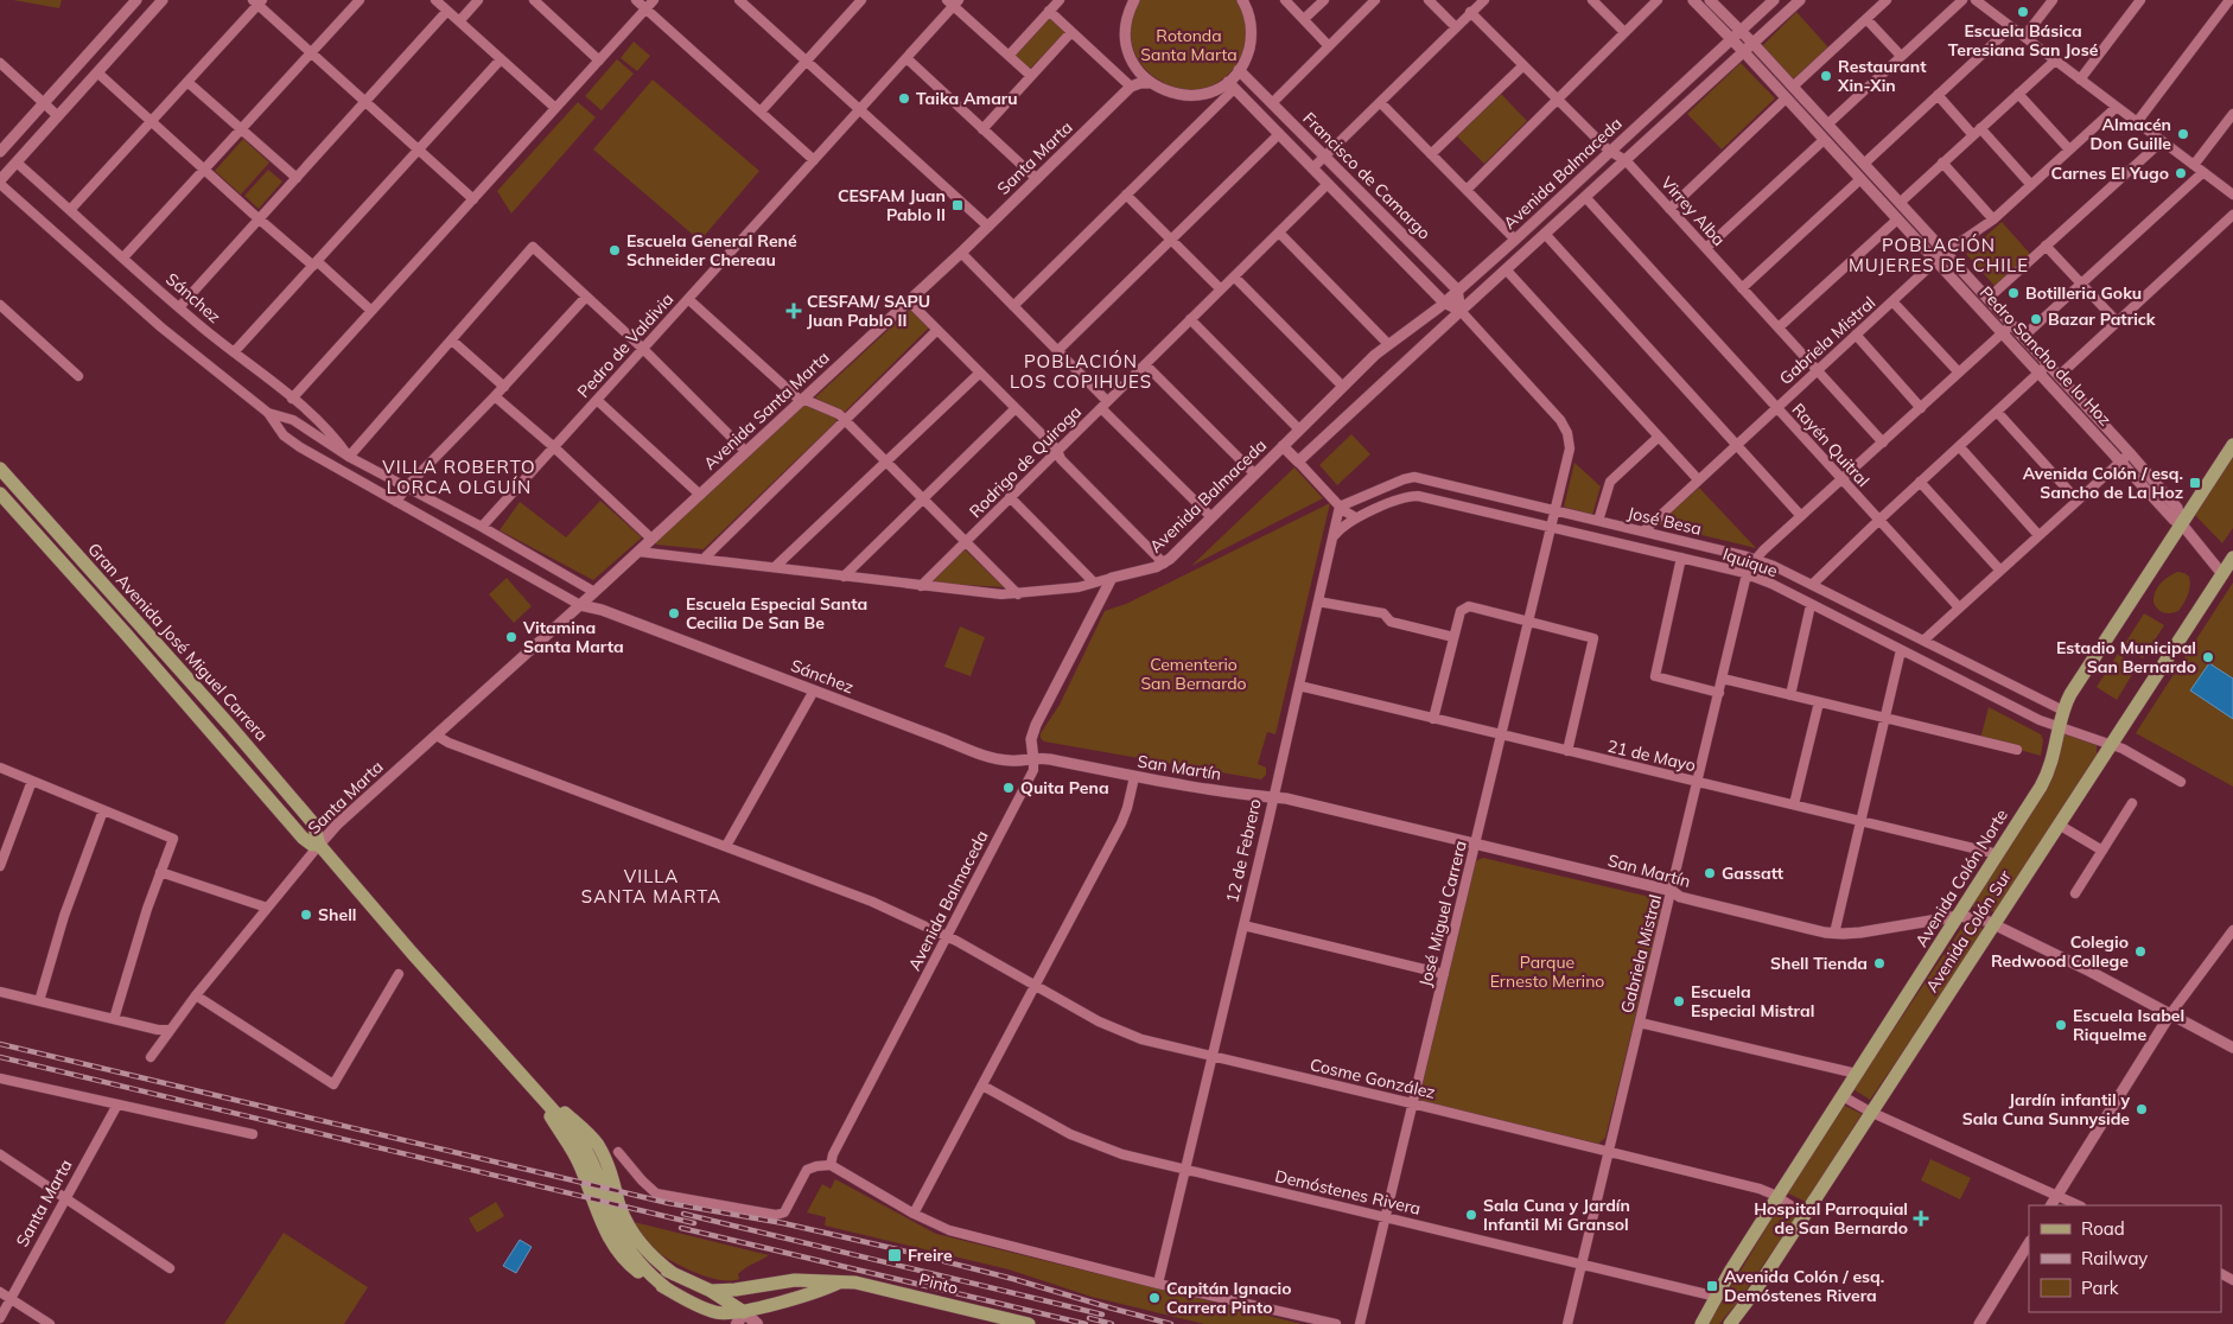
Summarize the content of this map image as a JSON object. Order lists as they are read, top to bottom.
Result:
{
  "streets": {
    "main road": [
      "Gran Avenida José Miguel Carrera",
      "Avenida Colón Norte",
      "Avenida Colón Sur",
      "Pinto"
    ],
    "street": [
      "Santa Marta",
      "Avenida Balmaceda",
      "Francisco de Camargo",
      "Virrey Alba",
      "Sánchez",
      "Gabriela Mistral",
      "Pedro de Valdivia",
      "Pedro Sancho de la Hoz",
      "Avenida Santa Marta",
      "Rayén Quitral",
      "Rodrigo de Quiroga",
      "José Besa",
      "Iquique",
      "21 de Mayo",
      "San Martín",
      "12 de Febrero",
      "José Miguel Carrera",
      "Cosme González",
      "Demóstenes Rivera"
    ]
  },
  "crossings": [
    ["Santa Marta", "Sánchez"],
    ["Santa Marta", "Avenida Santa Marta"],
    ["Santa Marta", "Gran Avenida José Miguel Carrera"],
    ["Santa Marta", "Cosme González"],
    ["Avenida Balmaceda", "Francisco de Camargo"],
    ["Avenida Balmaceda", "Virrey Alba"],
    ["Avenida Balmaceda", "Sánchez"],
    ["Avenida Balmaceda", "Pedro Sancho de la Hoz"],
    ["Avenida Balmaceda", "Rayén Quitral"],
    ["Avenida Balmaceda", "San Martín"],
    ["Avenida Balmaceda", "Cosme González"],
    ["Francisco de Camargo", "Rodrigo de Quiroga"],
    ["Francisco de Camargo", "José Besa"],
    ["Francisco de Camargo", "José Miguel Carrera"],
    ["Virrey Alba", "Gabriela Mistral"],
    ["Sánchez", "Pedro de Valdivia"],
    ["Sánchez", "Avenida Santa Marta"],
    ["Sánchez", "San Martín"],
    ["Gabriela Mistral", "Pedro Sancho de la Hoz"],
    ["Gabriela Mistral", "Rayén Quitral"],
    ["Gabriela Mistral", "José Besa"],
    ["Gabriela Mistral", "Iquique"],
    ["Gabriela Mistral", "21 de Mayo"],
    ["Gabriela Mistral", "San Martín"],
    ["Gabriela Mistral", "Cosme González"],
    ["Gabriela Mistral", "Demóstenes Rivera"],
    ["Pedro Sancho de la Hoz", "Avenida Colón Norte"],
    ["Pedro Sancho de la Hoz", "Avenida Colón Sur"],
    ["José Besa", "12 de Febrero"],
    ["José Besa", "Avenida Colón Norte"],
    ["José Besa", "José Miguel Carrera"],
    ["Iquique", "12 de Febrero"],
    ["Iquique", "Avenida Colón Norte"],
    ["Iquique", "José Miguel Carrera"],
    ["Iquique", "Avenida Colón Sur"],
    ["Gran Avenida José Miguel Carrera", "Pinto"],
    ["21 de Mayo", "12 de Febrero"],
    ["21 de Mayo", "Avenida Colón Norte"],
    ["21 de Mayo", "José Miguel Carrera"],
    ["San Martín", "12 de Febrero"],
    ["San Martín", "Avenida Colón Norte"],
    ["San Martín", "José Miguel Carrera"],
    ["San Martín", "Avenida Colón Sur"],
    ["12 de Febrero", "Cosme González"],
    ["12 de Febrero", "Demóstenes Rivera"],
    ["Avenida Colón Norte", "Cosme González"],
    ["Avenida Colón Norte", "Demóstenes Rivera"],
    ["José Miguel Carrera", "Cosme González"],
    ["José Miguel Carrera", "Demóstenes Rivera"],
    ["Avenida Colón Sur", "Cosme González"]
  ],
  "districts": [
    "POBLACIÓN MUJERES DE CHILE",
    "POBLACIÓN LOS COPIHUES",
    "VILLA ROBERTO LORCA OLGUÍN",
    "VILLA SANTA MARTA"
  ],
  "parks": ["Rotonda Santa Marta", "Cementerio San Bernardo", "Parque Ernesto Merino"],
  "places": {
    "other": [
      "Escuela Básica Teresiana San José",
      "Restaurant Xin-Xin",
      "Taika Amaru",
      "Almacén Don Guille",
      "Carnes El Yugo",
      "Escuela General René Schneider Chereau",
      "Botilleria Goku",
      "Bazar Patrick",
      "Escuela Especial Santa Cecilia De San Be",
      "Vitamina Santa Marta",
      "Estadio Municipal San Bernardo",
      "Quita Pena",
      "Gassatt",
      "Shell",
      "Colegio Redwood College",
      "Shell Tienda",
      "Escuela Especial Mistral",
      "Escuela Isabel Riquelme",
      "Jardín infantil y Sala Cuna Sunnyside",
      "Sala Cuna y Jardín Infantil Mi Gransol",
      "Capitán Ignacio Carrera Pinto"
    ],
    "transit": [
      "CESFAM Juan Pablo II",
      "Avenida Colón / esq. Sancho de La Hoz",
      "Freire",
      "Avenida Colón / esq. Demóstenes Rivera"
    ],
    "health": ["CESFAM/ SAPU Juan Pablo II", "Hospital Parroquial de San Bernardo"]
  },
  "legend": ["Road", "Railway", "Park"]
}
